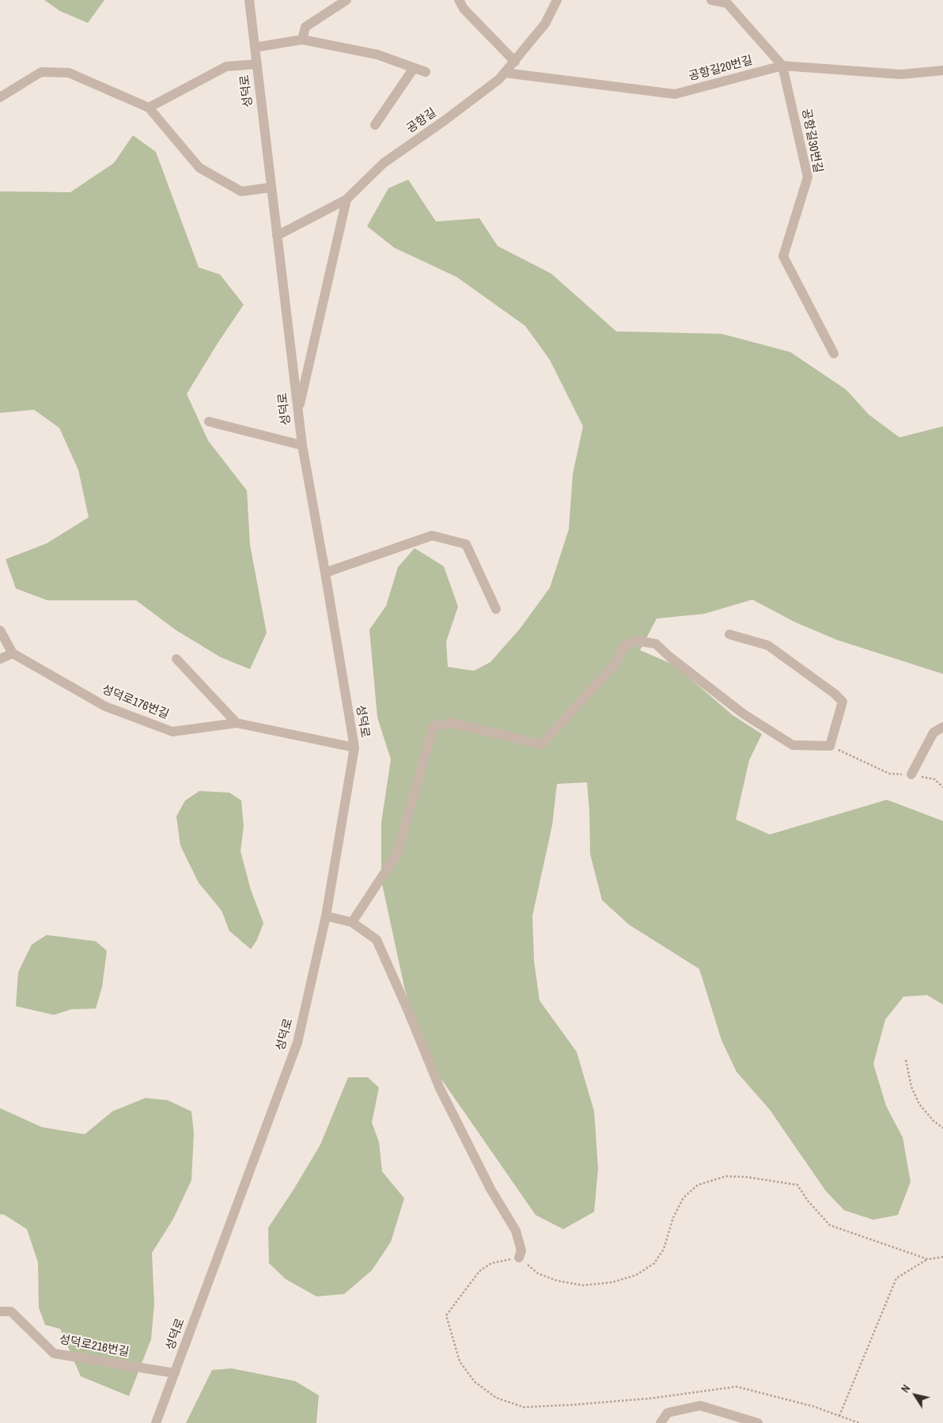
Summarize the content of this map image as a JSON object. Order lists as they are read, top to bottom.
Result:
{
  "streets": {
    "street": [
      "공항길20번길",
      "성덕로",
      "공항길",
      "공항길30번길",
      "성덕로176번길",
      "성덕로216번길"
    ]
  },
  "crossings": [
    ["공항길20번길", "공항길"],
    ["공항길20번길", "공항길30번길"],
    ["성덕로", "공항길"],
    ["성덕로", "성덕로176번길"],
    ["성덕로", "성덕로216번길"]
  ],
  "north": "top left"
}
